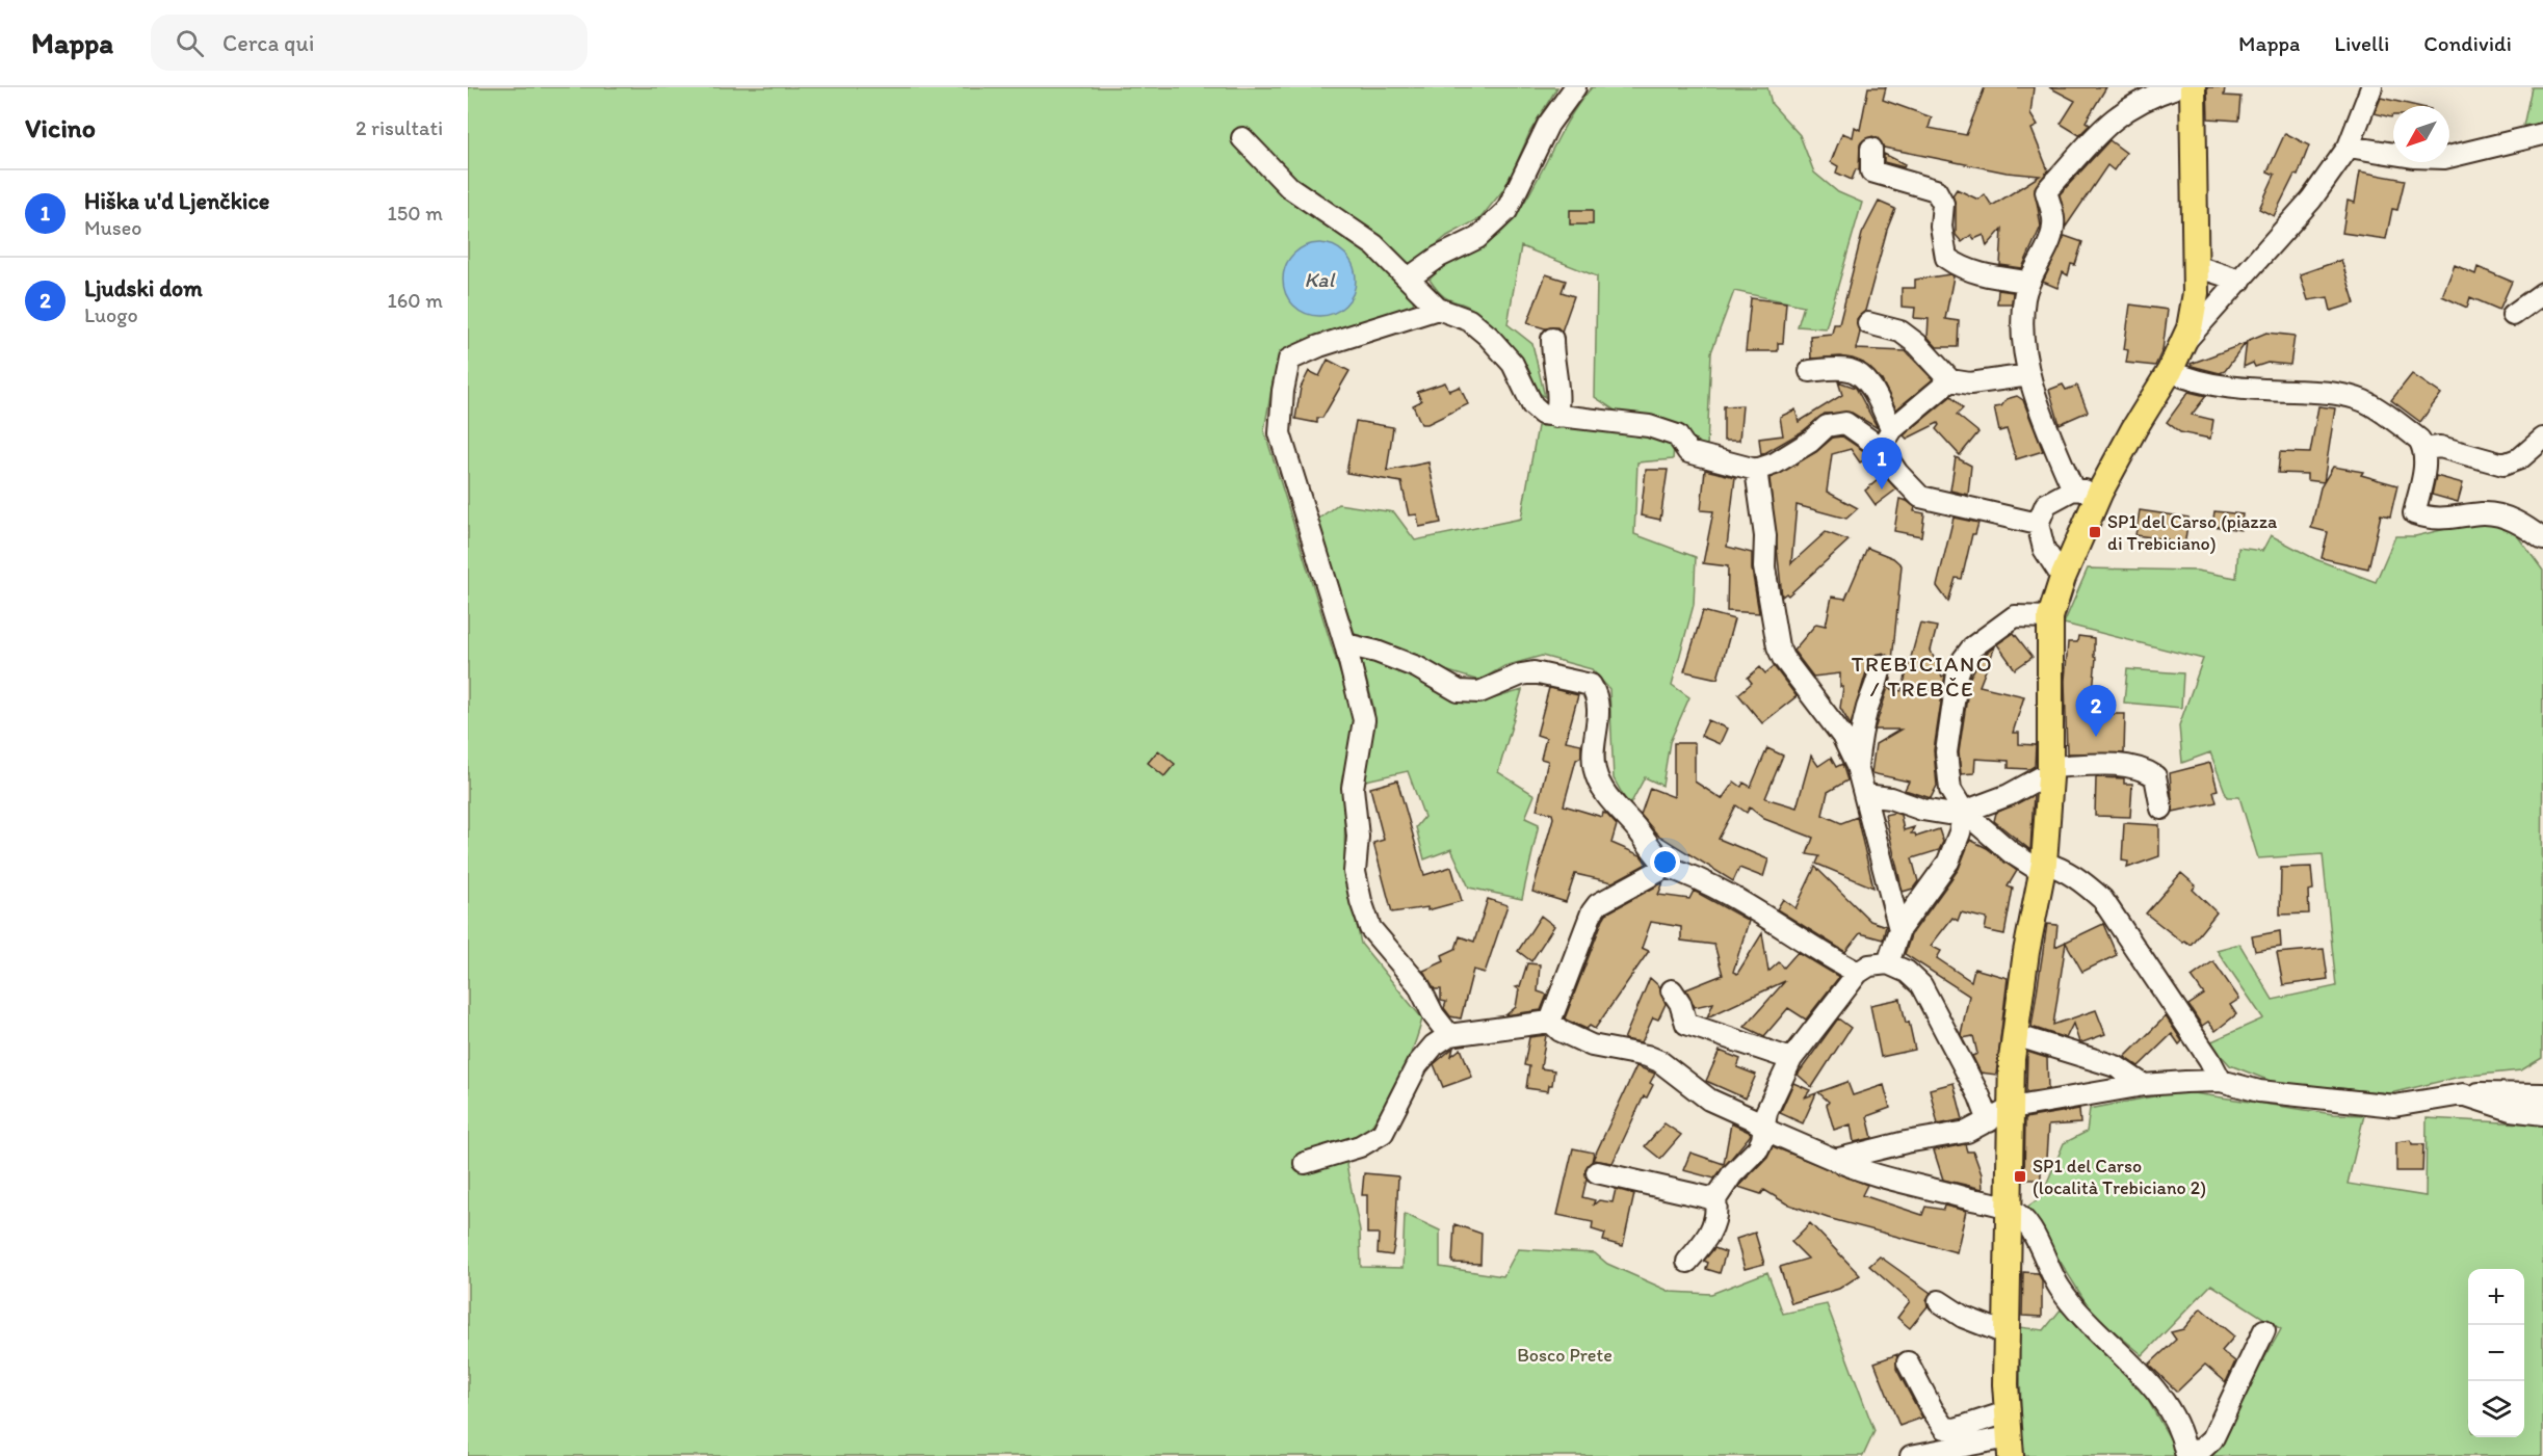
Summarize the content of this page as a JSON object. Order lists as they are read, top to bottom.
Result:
{
  "districts": ["TREBICIANO / TREBČE"],
  "water": ["Kal"],
  "parks": ["Bosco Prete"],
  "places": {
    "transit": ["SP1 del Carso (piazza di Trebiciano)", "SP1 del Carso (località Trebiciano 2)"]
  },
  "north": "bottom left",
  "page": {
    "header": "Mappa",
    "search": "Cerca qui",
    "nav": ["Mappa", "Livelli", "Condividi"],
    "heading": ["Vicino", "2 risultati"],
    "list": [
      {
        "mark": "1",
        "name": "Hiška u'd Ljenčkice",
        "note": "Museo",
        "value": "150 m"
      },
      {
        "mark": "2",
        "name": "Ljudski dom",
        "note": "Luogo",
        "value": "160 m"
      }
    ],
    "pins": ["1", "2"],
    "map_buttons": ["+", "−"]
  }
}
